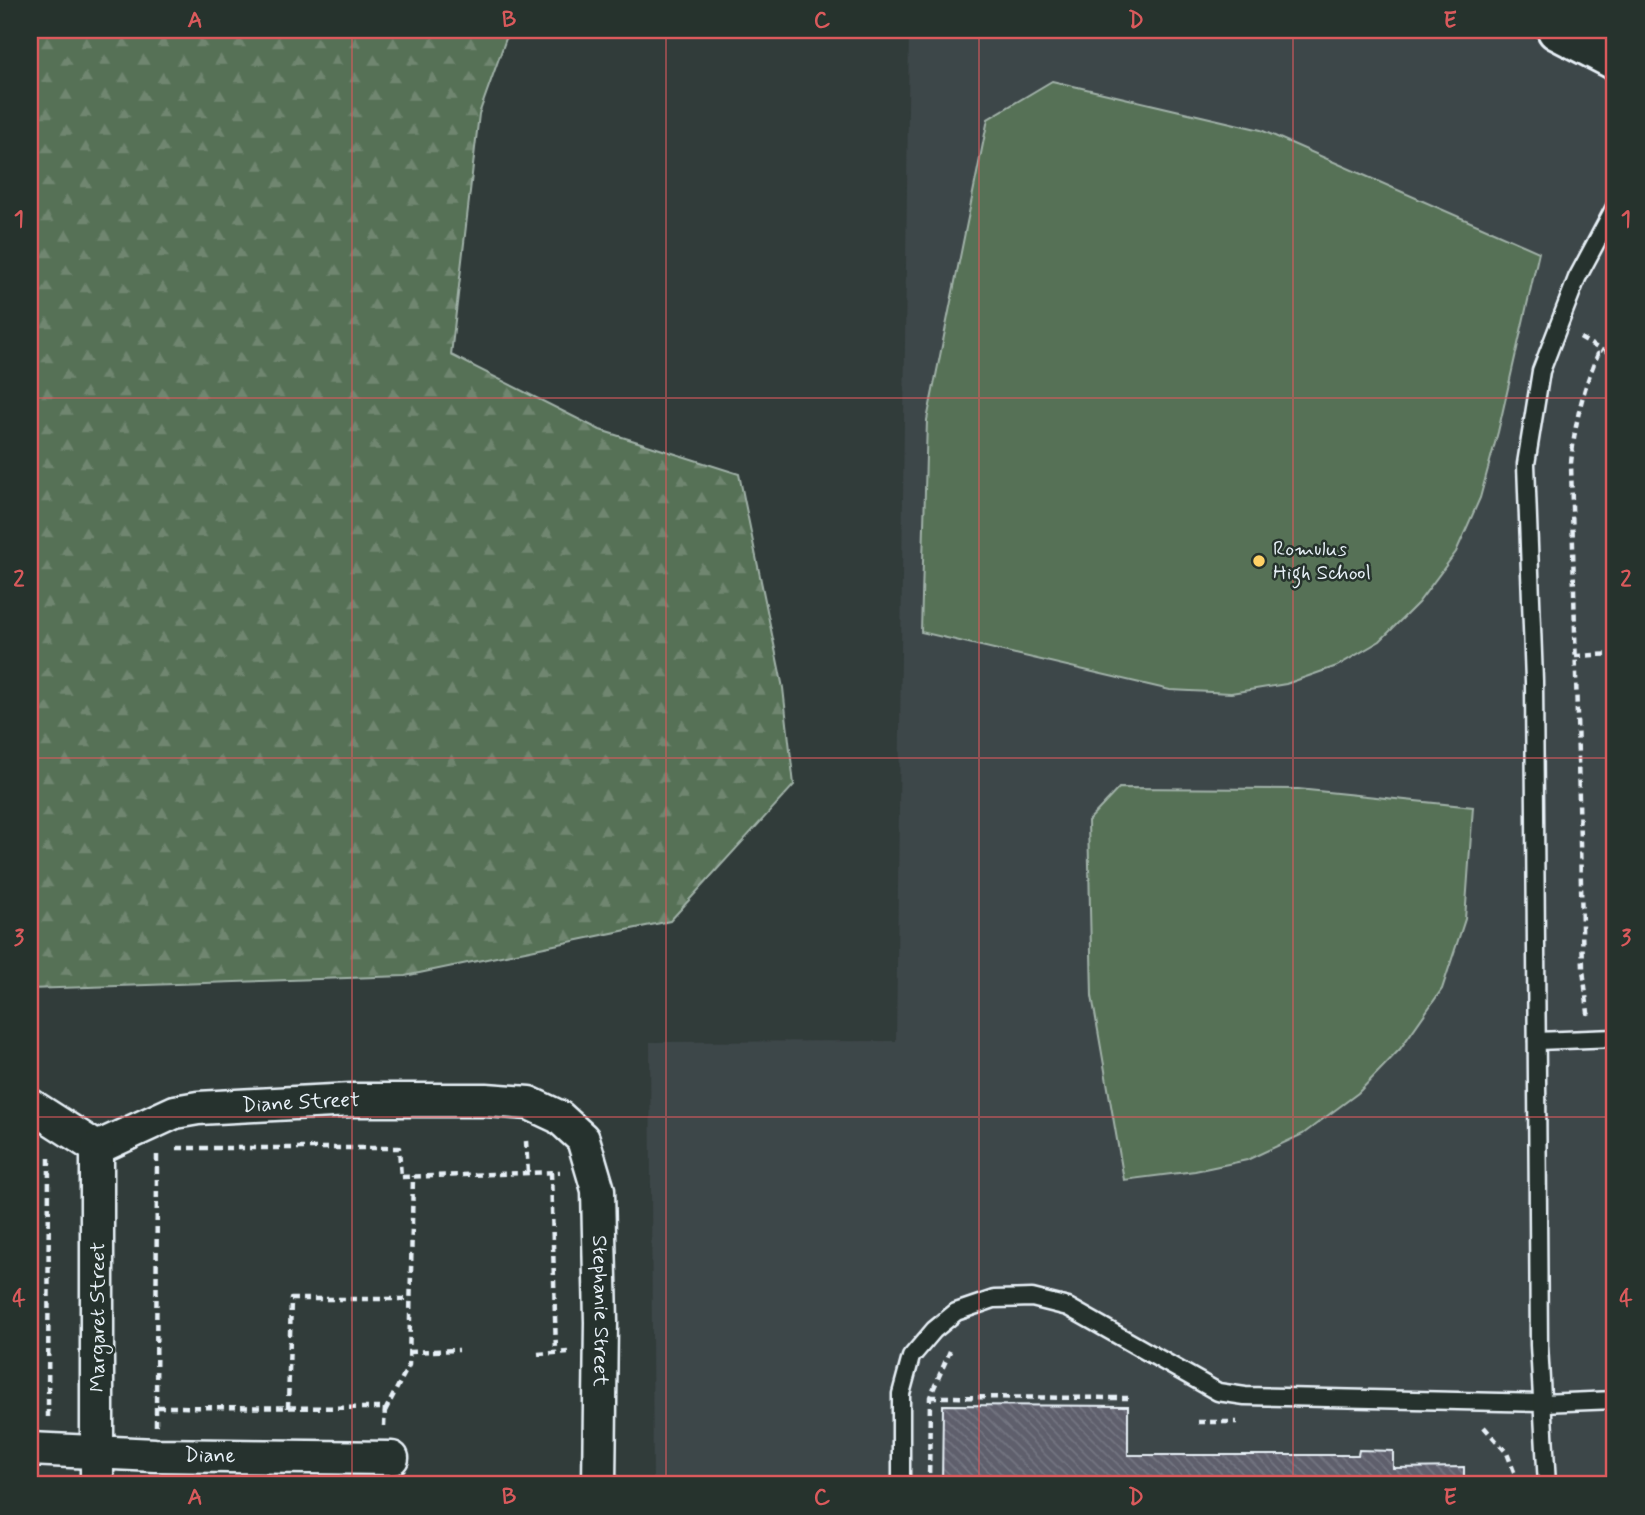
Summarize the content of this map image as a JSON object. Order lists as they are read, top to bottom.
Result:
{
  "streets": {
    "street": [
      "Diane Street",
      "Stephanie Street",
      "Margaret Street",
      "Diane"
    ]
  },
  "crossings": [
    ["Diane Street", "Stephanie Street"],
    ["Diane Street", "Margaret Street"],
    ["Margaret Street", "Diane"]
  ],
  "places": ["Romulus High School"],
  "grid": {
    "columns": [
      "A",
      "B",
      "C",
      "D",
      "E"
    ],
    "rows": [
      "1",
      "2",
      "3",
      "4"
    ]
  }
}
